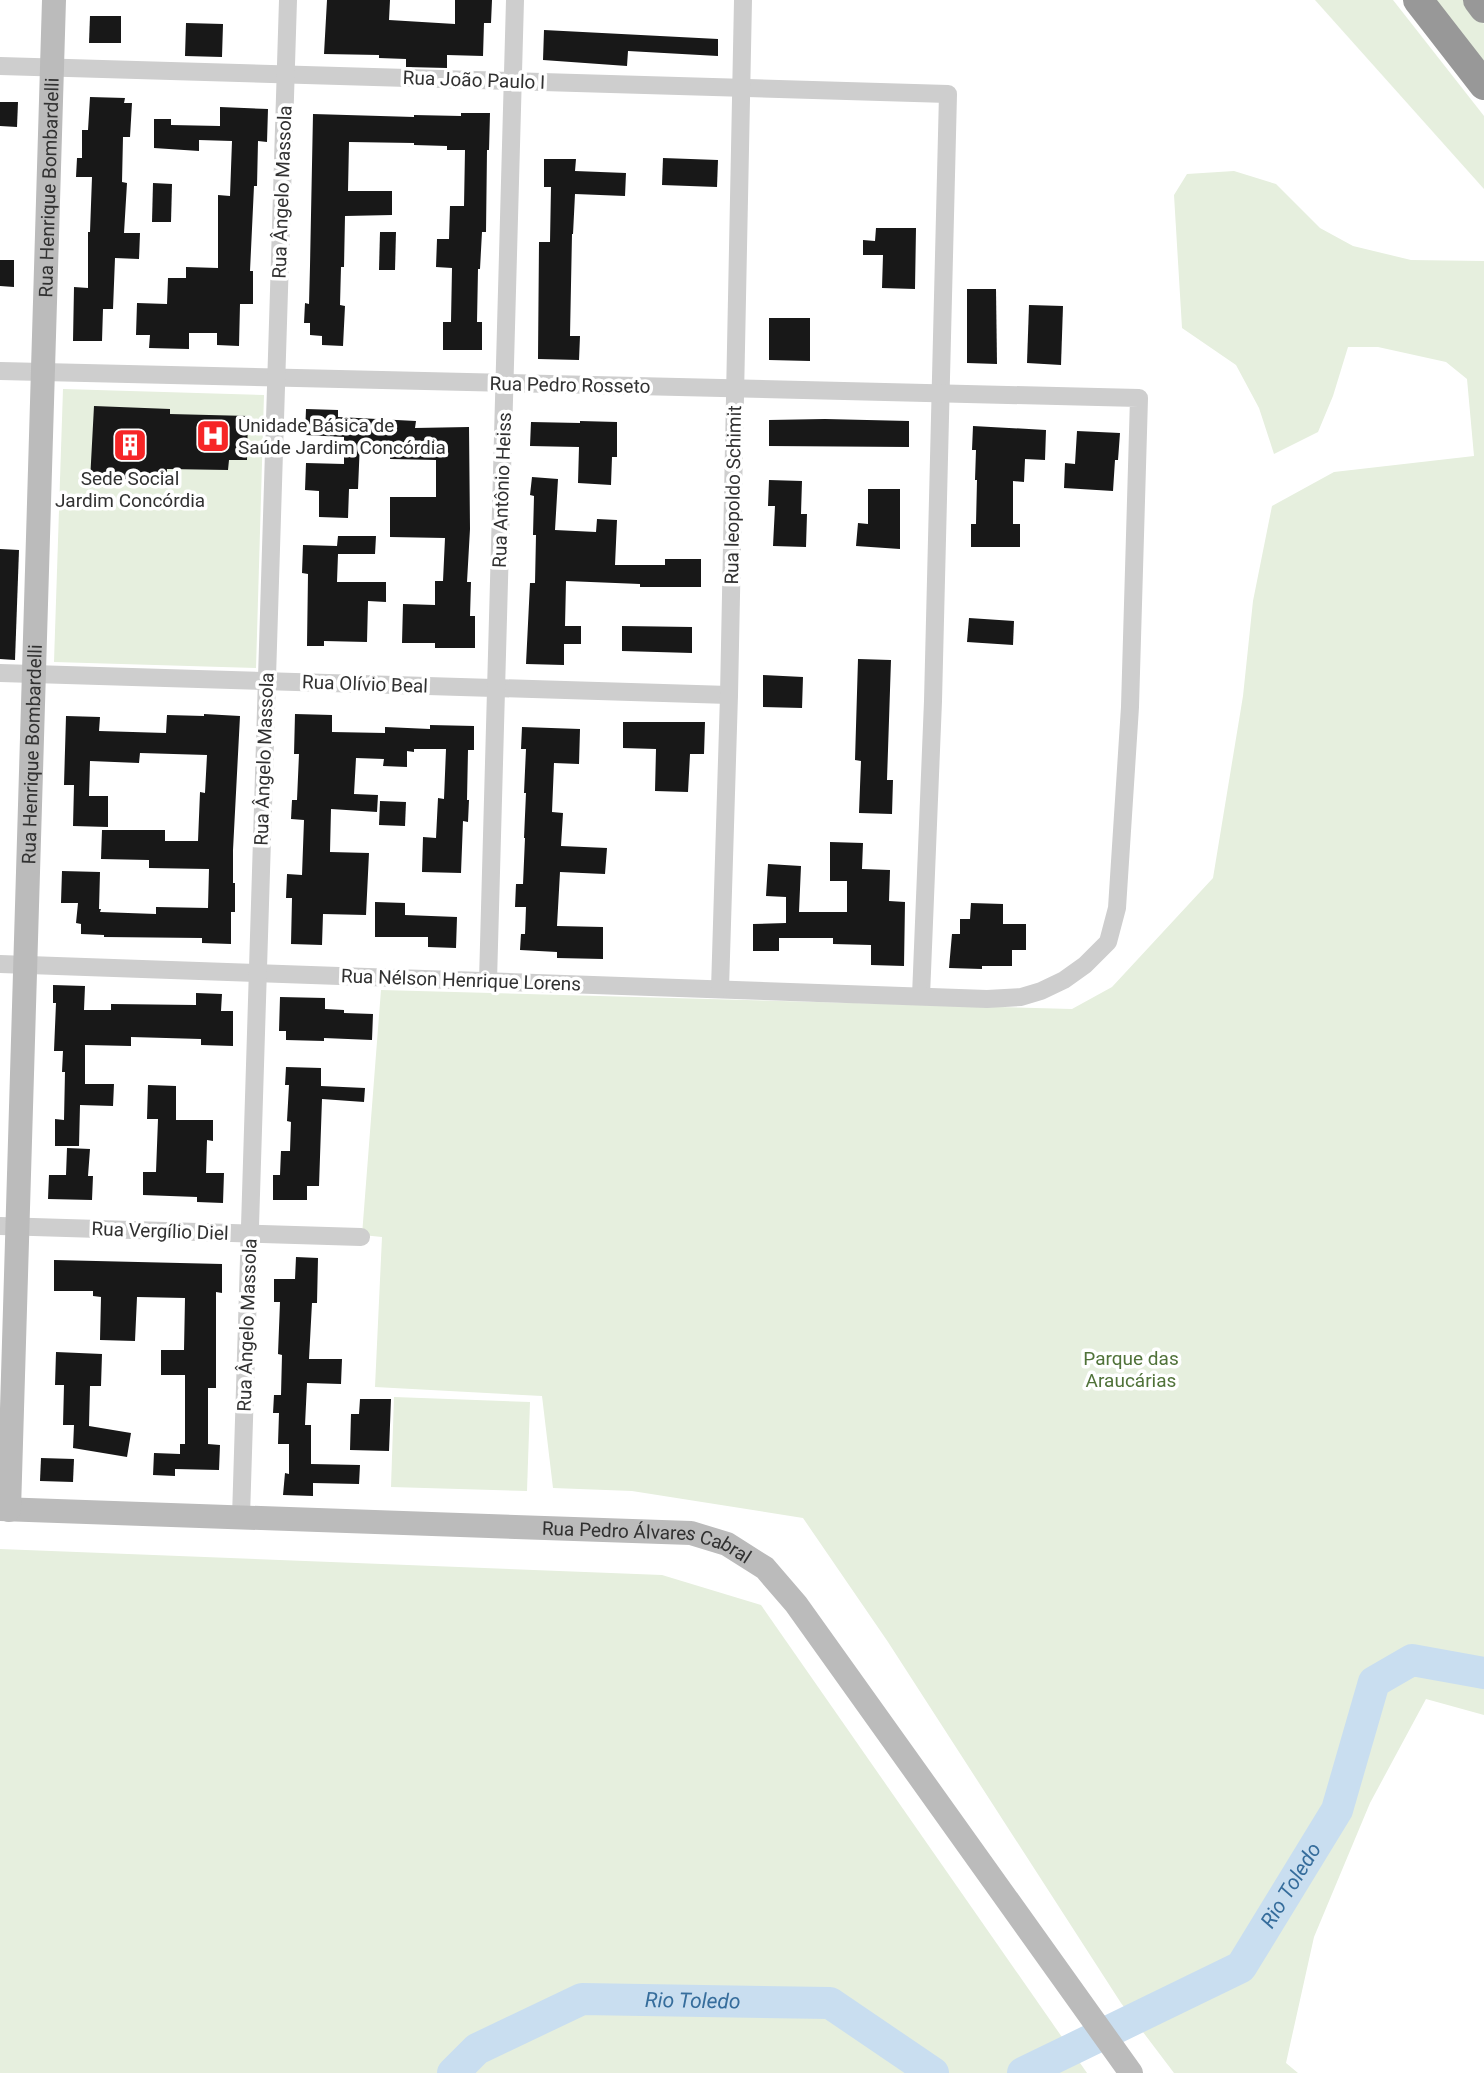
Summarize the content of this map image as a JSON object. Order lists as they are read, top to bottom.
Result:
{
  "streets": {
    "street": [
      "Rua João Paulo I",
      "Rua Henrique Bombardelli",
      "Rua Ângelo Massola",
      "Rua Pedro Rosseto",
      "Rua Antônio Heiss",
      "Rua leopoldo Schimit",
      "Rua Olívio Beal",
      "Rua Nélson Henrique Lorens",
      "Rua Vergílio Diel",
      "Rua Pedro Álvares Cabral"
    ]
  },
  "crossings": [
    ["Rua João Paulo I", "Rua Henrique Bombardelli"],
    ["Rua João Paulo I", "Rua Ângelo Massola"],
    ["Rua João Paulo I", "Rua Pedro Rosseto"],
    ["Rua João Paulo I", "Rua Antônio Heiss"],
    ["Rua João Paulo I", "Rua leopoldo Schimit"],
    ["Rua Henrique Bombardelli", "Rua Pedro Rosseto"],
    ["Rua Henrique Bombardelli", "Rua Olívio Beal"],
    ["Rua Henrique Bombardelli", "Rua Nélson Henrique Lorens"],
    ["Rua Henrique Bombardelli", "Rua Vergílio Diel"],
    ["Rua Henrique Bombardelli", "Rua Pedro Álvares Cabral"],
    ["Rua Ângelo Massola", "Rua Pedro Rosseto"],
    ["Rua Ângelo Massola", "Rua Olívio Beal"],
    ["Rua Ângelo Massola", "Rua Nélson Henrique Lorens"],
    ["Rua Ângelo Massola", "Rua Vergílio Diel"],
    ["Rua Ângelo Massola", "Rua Pedro Álvares Cabral"],
    ["Rua Pedro Rosseto", "Rua Antônio Heiss"],
    ["Rua Pedro Rosseto", "Rua leopoldo Schimit"],
    ["Rua Pedro Rosseto", "Rua Nélson Henrique Lorens"],
    ["Rua Antônio Heiss", "Rua Olívio Beal"],
    ["Rua Antônio Heiss", "Rua Nélson Henrique Lorens"],
    ["Rua leopoldo Schimit", "Rua Olívio Beal"],
    ["Rua leopoldo Schimit", "Rua Nélson Henrique Lorens"]
  ],
  "water": ["Rio Toledo"],
  "parks": ["Parque das Araucárias"],
  "places": {
    "hospital": ["Unidade Básica de Saúde Jardim Concórdia"],
    "building": ["Sede Social Jardim Concórdia"]
  }
}
